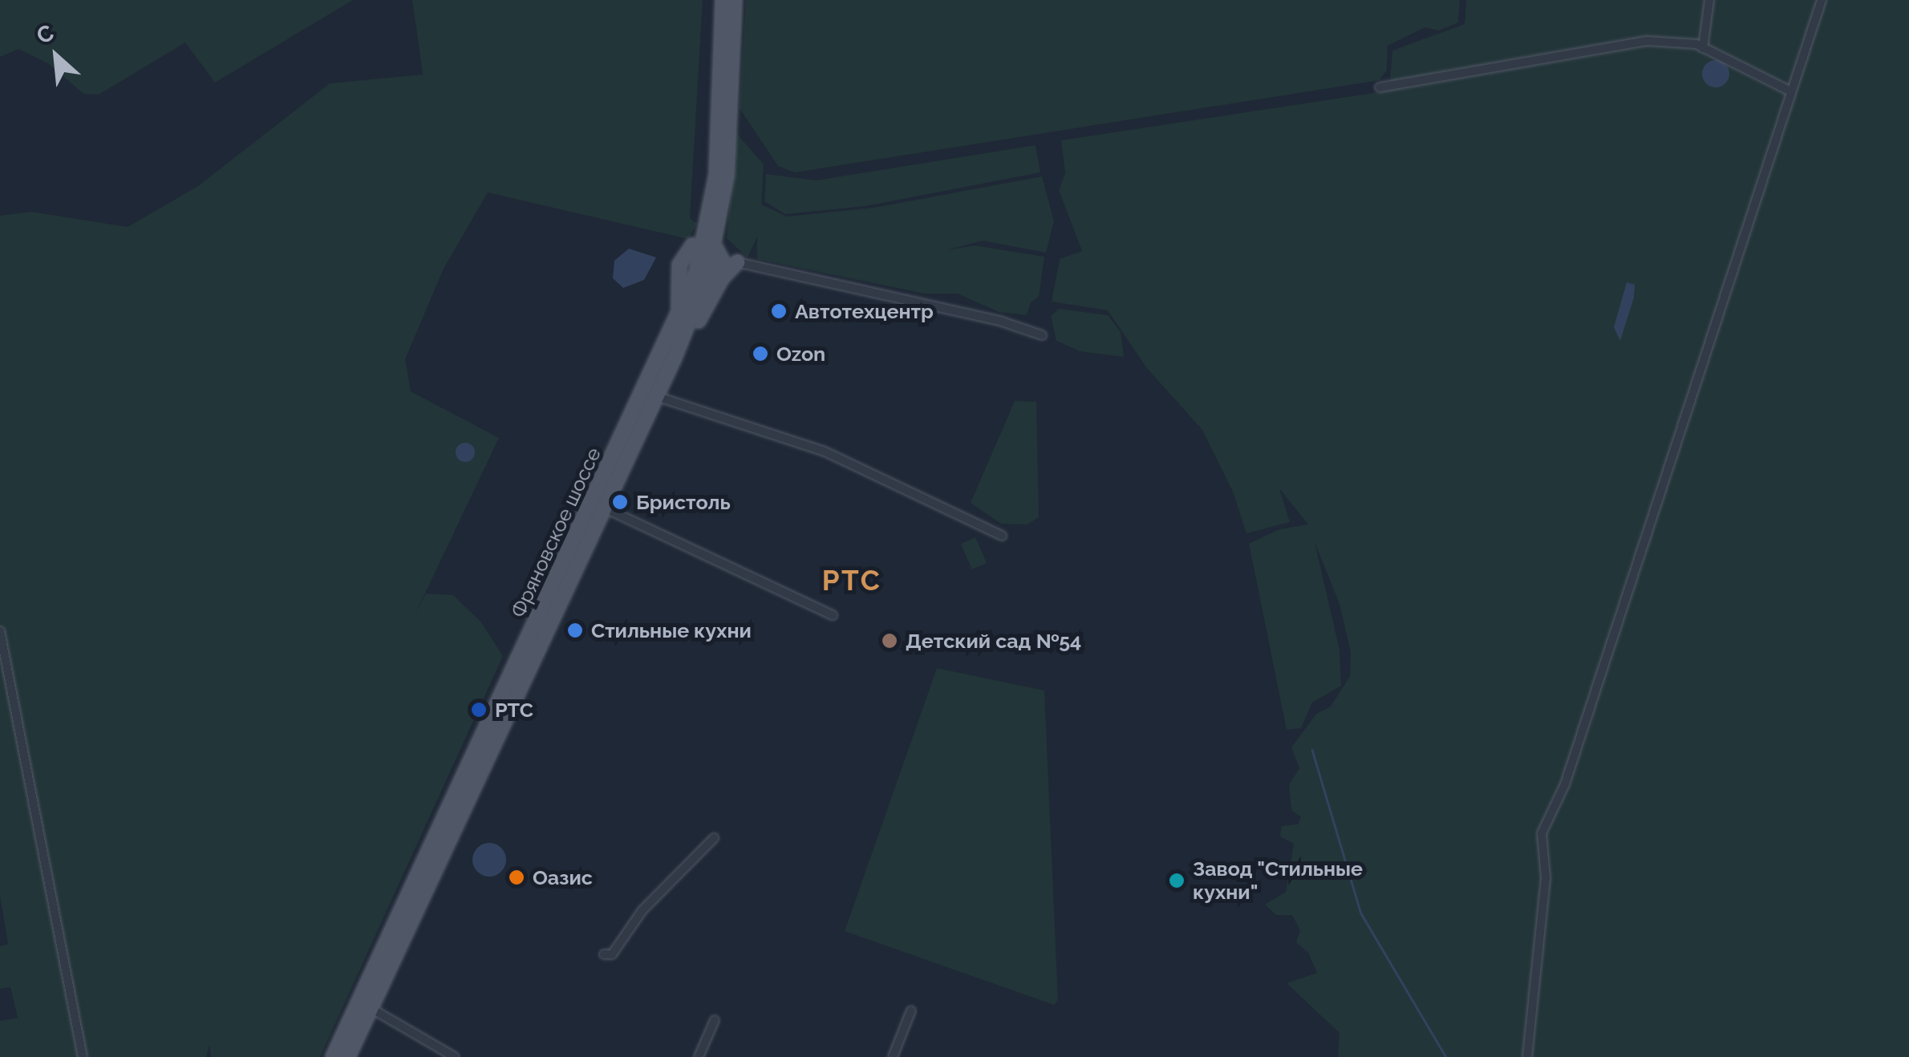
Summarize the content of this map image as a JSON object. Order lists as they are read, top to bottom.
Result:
{
  "streets": {
    "main road": ["Фряновское шоссе"]
  },
  "districts": ["РТС"],
  "places": [
    "Автотехцентр",
    "Ozon",
    "Бристоль",
    "Стильные кухни",
    "Детский сад №54",
    "РТС",
    "Оазис",
    "Завод \"Стильные кухни\""
  ],
  "north": "top left"
}
